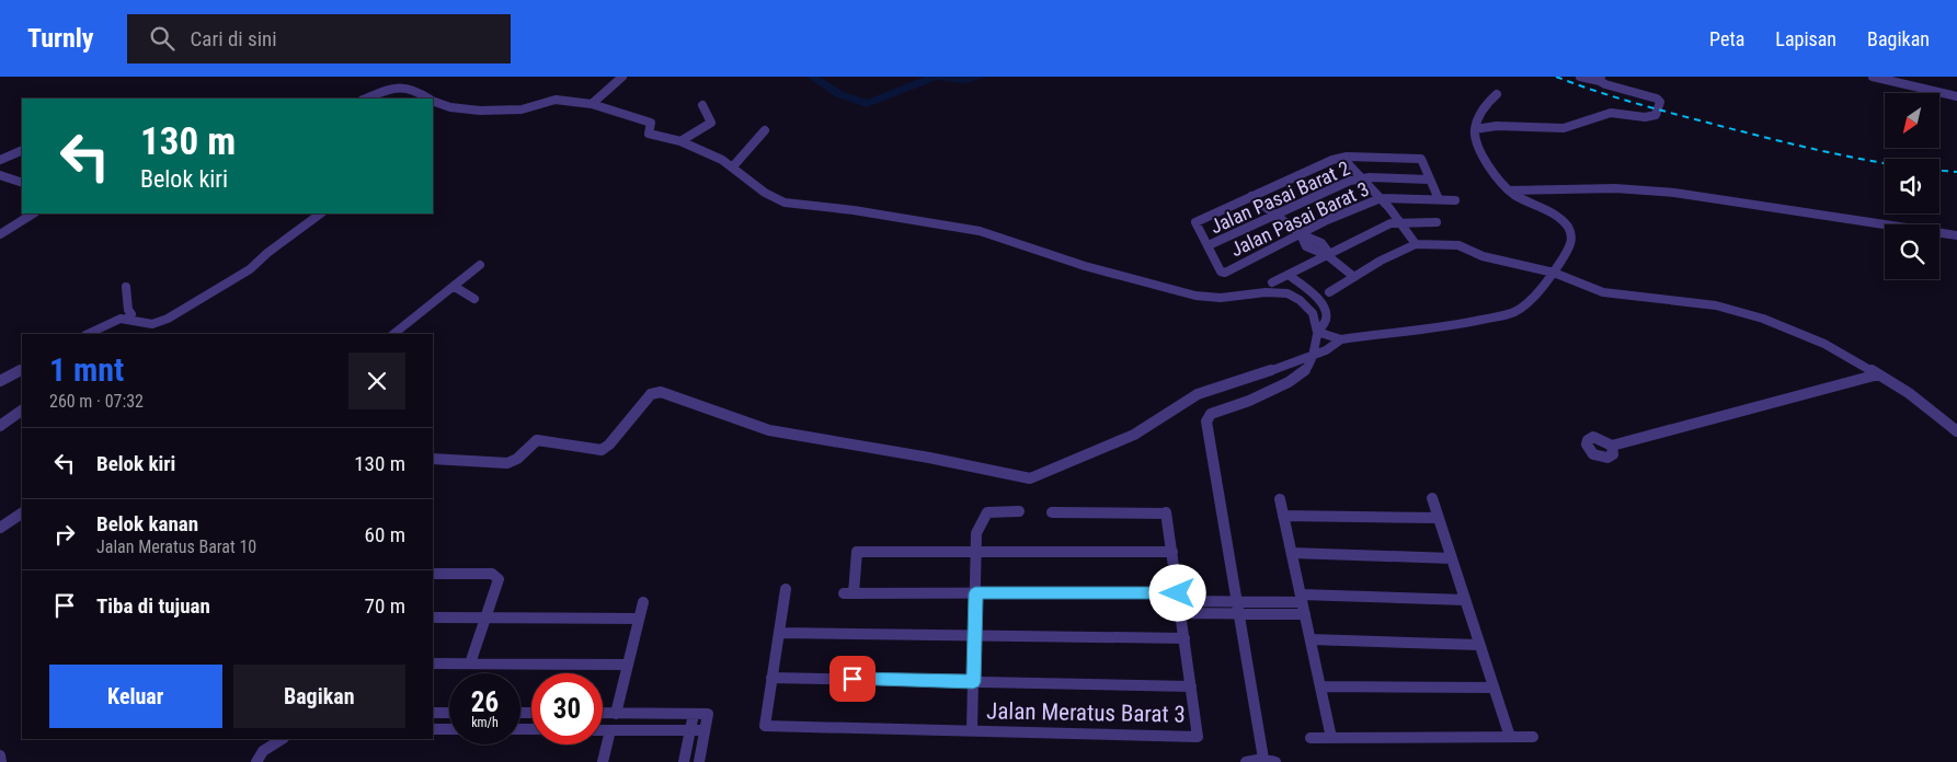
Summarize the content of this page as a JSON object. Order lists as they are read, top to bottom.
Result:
{
  "streets": {
    "street": ["Jalan Pasai Barat 2", "Jalan Pasai Barat 3", "Jalan Meratus Barat 3"]
  },
  "crossings": [
    ["Jalan Pasai Barat 2", "Jalan Pasai Barat 3"]
  ],
  "north": "bottom left",
  "page": {
    "header": "Turnly",
    "search": "Cari di sini",
    "nav": ["Peta", "Lapisan", "Bagikan"],
    "turn": ["130 m", "Belok kiri"],
    "heading": ["1 mnt", "260 m · 07:32"],
    "list": [
      {
        "name": "Belok kiri",
        "value": "130 m"
      },
      {
        "name": "Belok kanan",
        "note": "Jalan Meratus Barat 10",
        "value": "60 m"
      },
      {
        "name": "Tiba di tujuan",
        "value": "70 m"
      }
    ],
    "buttons": ["Keluar", "Bagikan"],
    "speed": "26 km/h",
    "limit": "30"
  }
}
